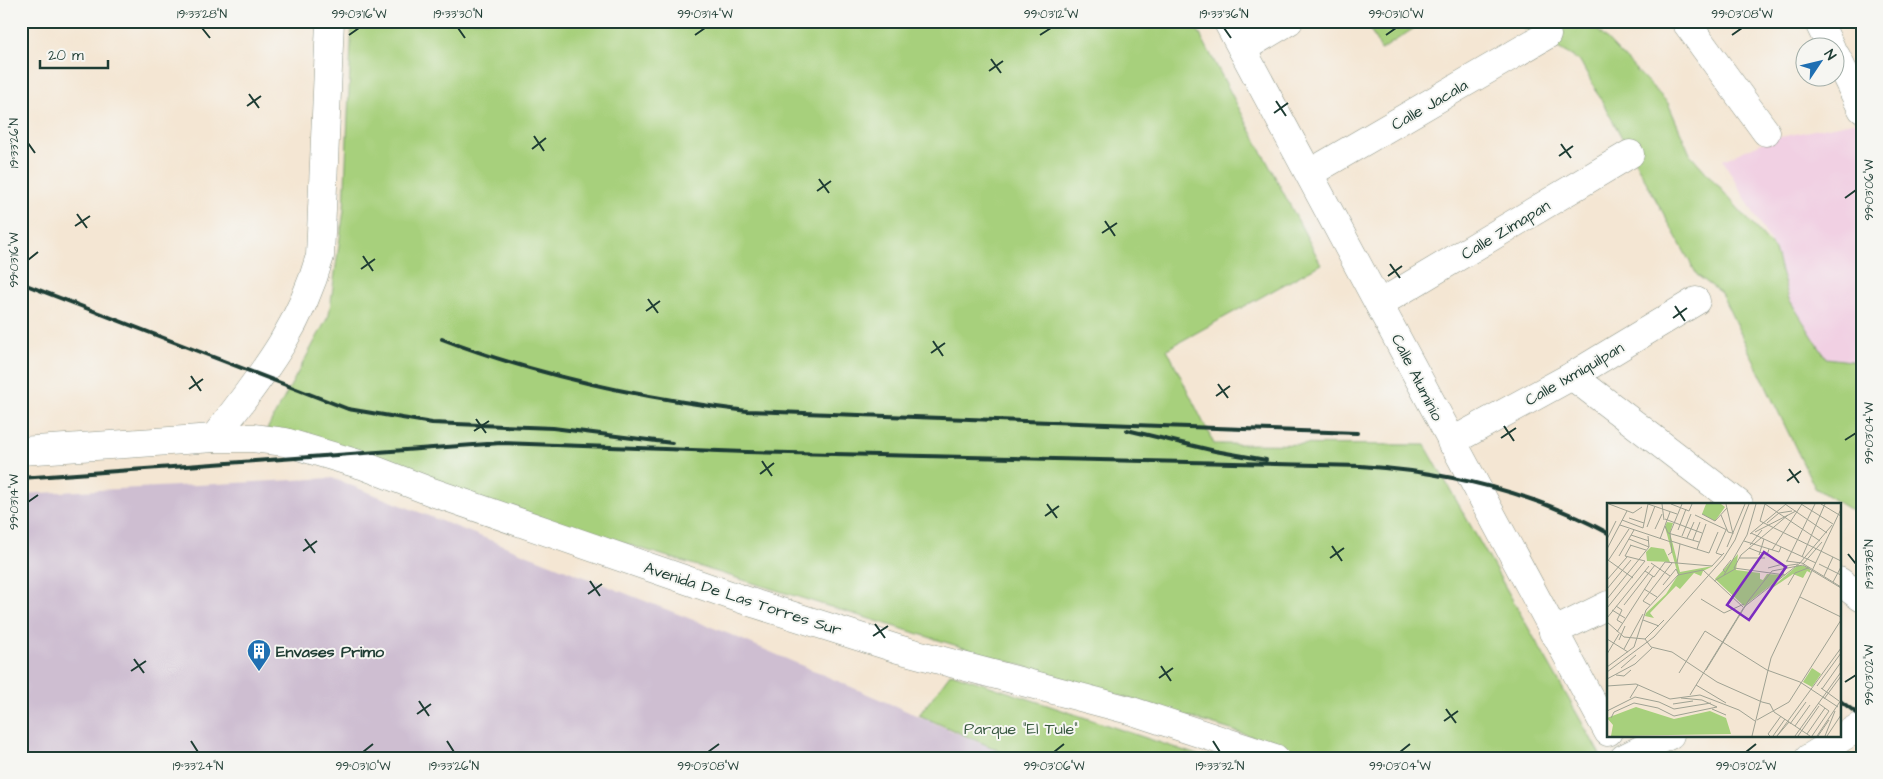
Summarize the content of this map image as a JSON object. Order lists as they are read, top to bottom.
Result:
{
  "streets": {
    "street": [
      "Calle Jacala",
      "Calle Zimapan",
      "Calle Ixmiquilpan",
      "Calle Aluminio",
      "Avenida De Las Torres Sur"
    ]
  },
  "crossings": [
    ["Calle Jacala", "Calle Aluminio"],
    ["Calle Zimapan", "Calle Aluminio"],
    ["Calle Ixmiquilpan", "Calle Aluminio"]
  ],
  "parks": ["Parque \"El Tule\""],
  "places": {
    "building": ["Envases Primo"]
  },
  "scale_bar": "20 m",
  "north": "top right",
  "coordinates": [
    "19°33'28\"N",
    "99°03'16\"W",
    "19°33'30\"N",
    "99°03'14\"W",
    "99°03'12\"W",
    "19°33'36\"N",
    "99°03'10\"W",
    "99°03'08\"W",
    "19°33'26\"N",
    "99°03'06\"W",
    "99°03'04\"W",
    "19°33'38\"N",
    "99°03'02\"W",
    "19°33'24\"N",
    "19°33'32\"N"
  ]
}
